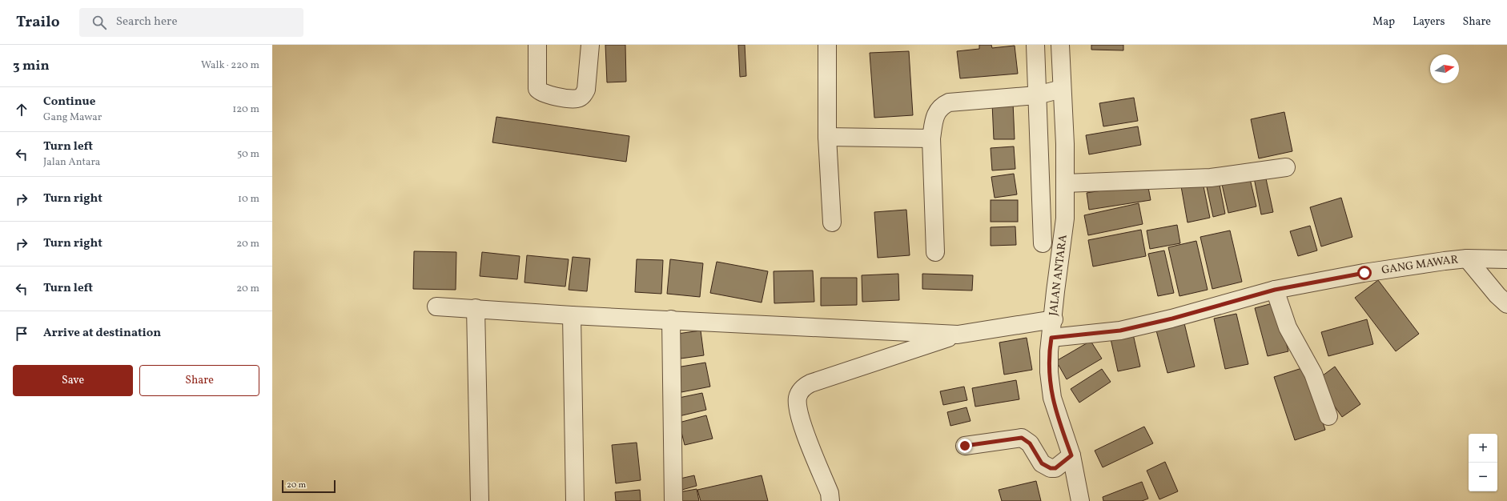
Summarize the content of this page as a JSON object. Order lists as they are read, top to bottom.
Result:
{
  "streets": {
    "street": ["GANG MAWAR", "JALAN ANTARA"]
  },
  "crossings": [
    ["GANG MAWAR", "JALAN ANTARA"]
  ],
  "scale_bar": "20 m",
  "north": "right",
  "page": {
    "header": "Trailo",
    "search": "Search here",
    "nav": ["Map", "Layers", "Share"],
    "heading": ["3 min", "Walk · 220 m"],
    "list": [
      ["Continue", "Gang Mawar", "120 m"],
      ["Turn left", "Jalan Antara", "50 m"],
      ["Turn right", "10 m"],
      ["Turn right", "20 m"],
      ["Turn left", "20 m"],
      "Arrive at destination"
    ],
    "buttons": ["Save", "Share"],
    "map_buttons": ["+", "−"],
    "scale": "20 m"
  }
}
